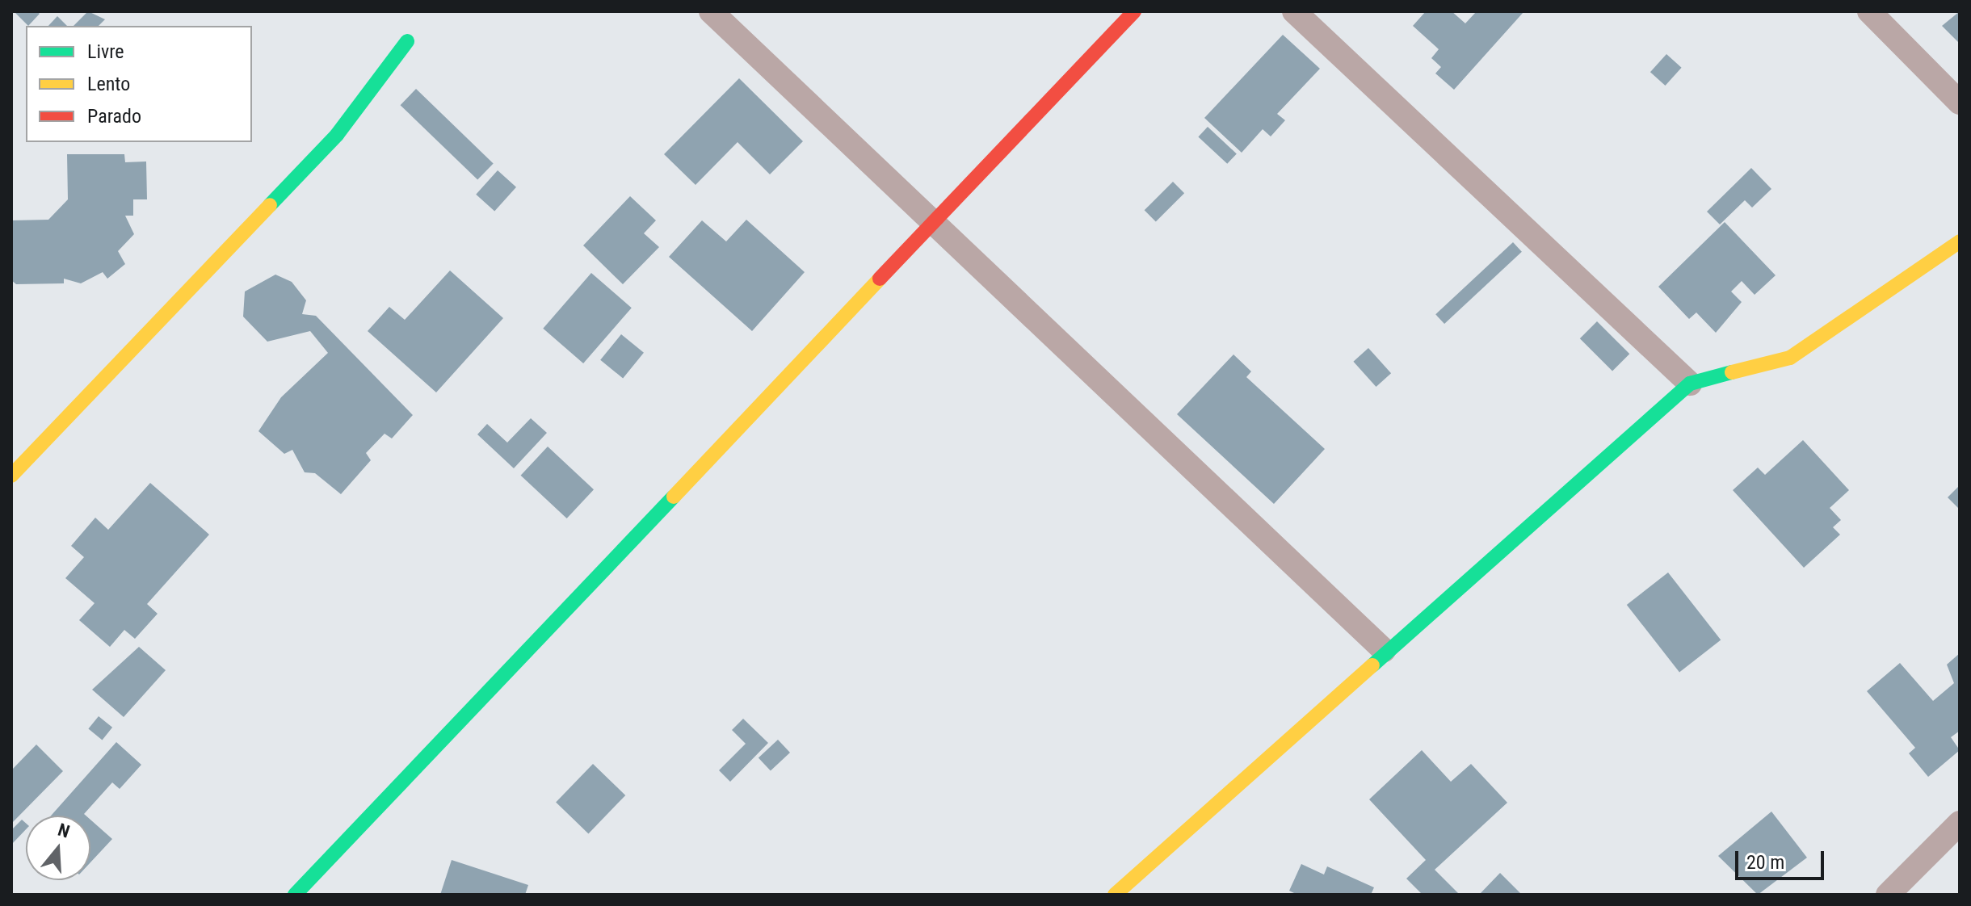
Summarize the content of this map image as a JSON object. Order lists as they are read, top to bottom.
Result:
{
  "legend": ["Livre", "Lento", "Parado"],
  "scale_bar": "20 m",
  "north": "top"
}
